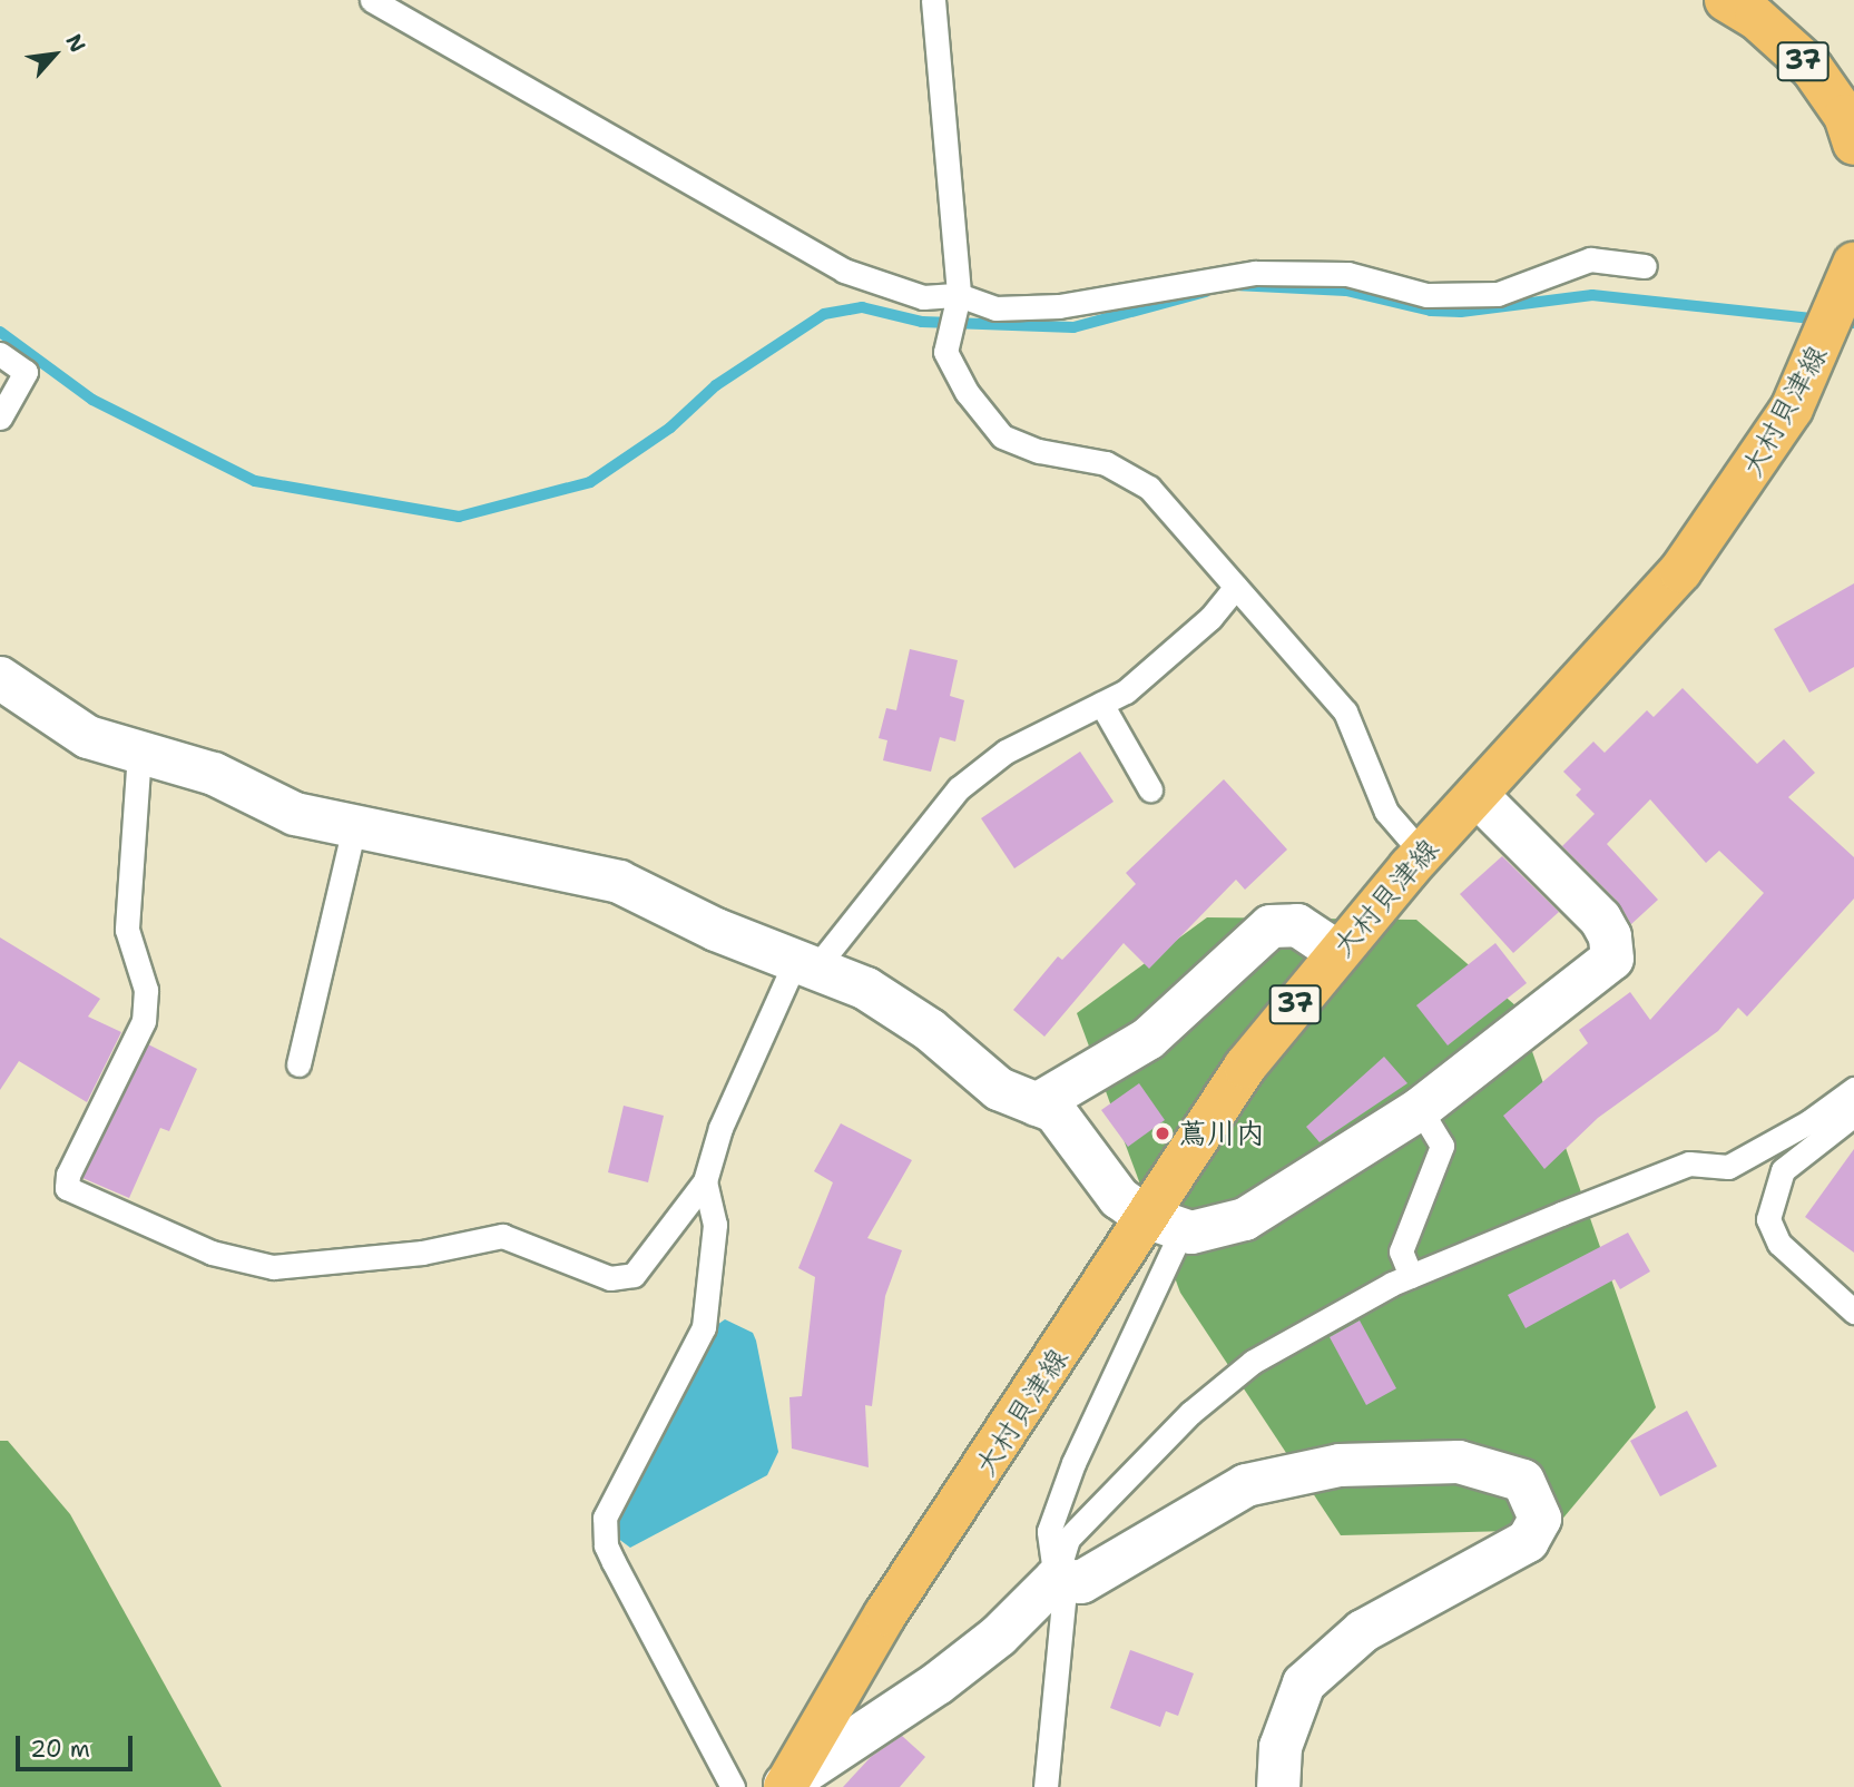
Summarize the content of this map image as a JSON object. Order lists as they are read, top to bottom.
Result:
{
  "streets": {
    "main road": ["37", "大村貝津線"]
  },
  "places": ["蔦川内"],
  "scale_bar": "20 m",
  "north": "top right"
}
